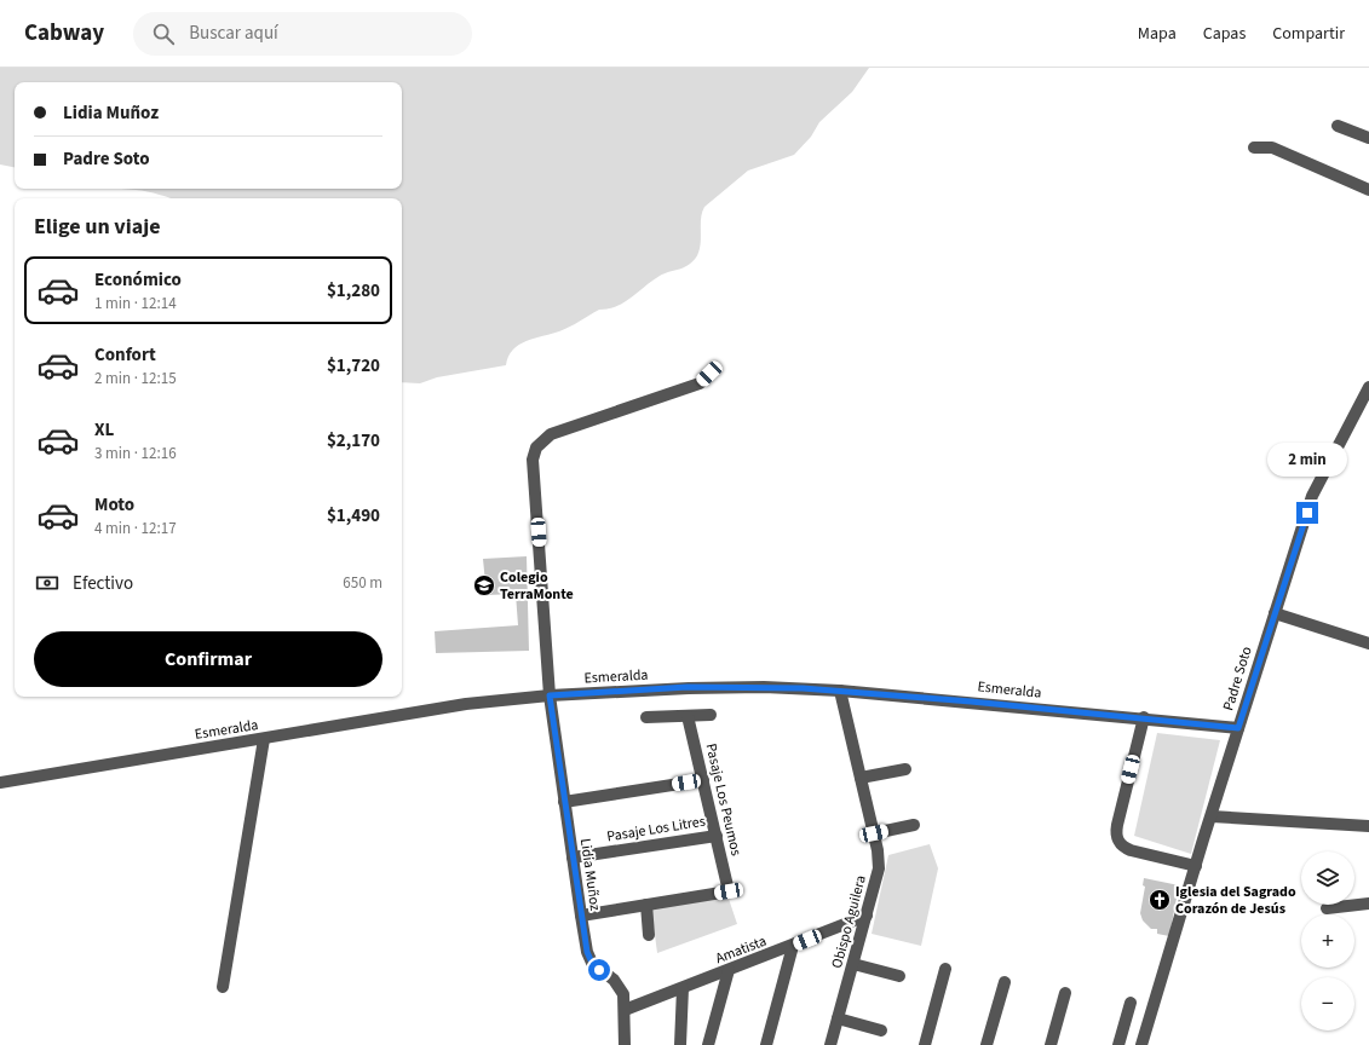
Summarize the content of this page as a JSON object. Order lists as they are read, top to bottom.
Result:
{
  "streets": {
    "street": [
      "Esmeralda",
      "Padre Soto",
      "Pasaje Los Peumos",
      "Pasaje Los Litres",
      "Lidia Muñoz",
      "Obispo Aguilera",
      "Amatista"
    ]
  },
  "crossings": [
    ["Esmeralda", "Padre Soto"],
    ["Esmeralda", "Lidia Muñoz"],
    ["Esmeralda", "Obispo Aguilera"],
    ["Pasaje Los Peumos", "Pasaje Los Litres"],
    ["Pasaje Los Litres", "Lidia Muñoz"],
    ["Lidia Muñoz", "Amatista"],
    ["Obispo Aguilera", "Amatista"]
  ],
  "places": {
    "school or university": ["Colegio TerraMonte"],
    "church": ["Iglesia del Sagrado Corazón de Jesús"]
  },
  "page": {
    "header": "Cabway",
    "search": "Buscar aquí",
    "nav": ["Mapa", "Capas", "Compartir"],
    "banner": ["Lidia Muñoz", "Padre Soto"],
    "heading": "Elige un viaje",
    "list": [
      {
        "name": "Económico",
        "note": "1 min · 12:14",
        "value": "$1,280"
      },
      {
        "name": "Confort",
        "note": "2 min · 12:15",
        "value": "$1,720"
      },
      {
        "name": "XL",
        "note": "3 min · 12:16",
        "value": "$2,170"
      },
      {
        "name": "Moto",
        "note": "4 min · 12:17",
        "value": "$1,490"
      }
    ],
    "bubble": "2 min",
    "pay": ["Efectivo", "650 m"],
    "buttons": "Confirmar",
    "map_buttons": ["+", "−"]
  }
}
